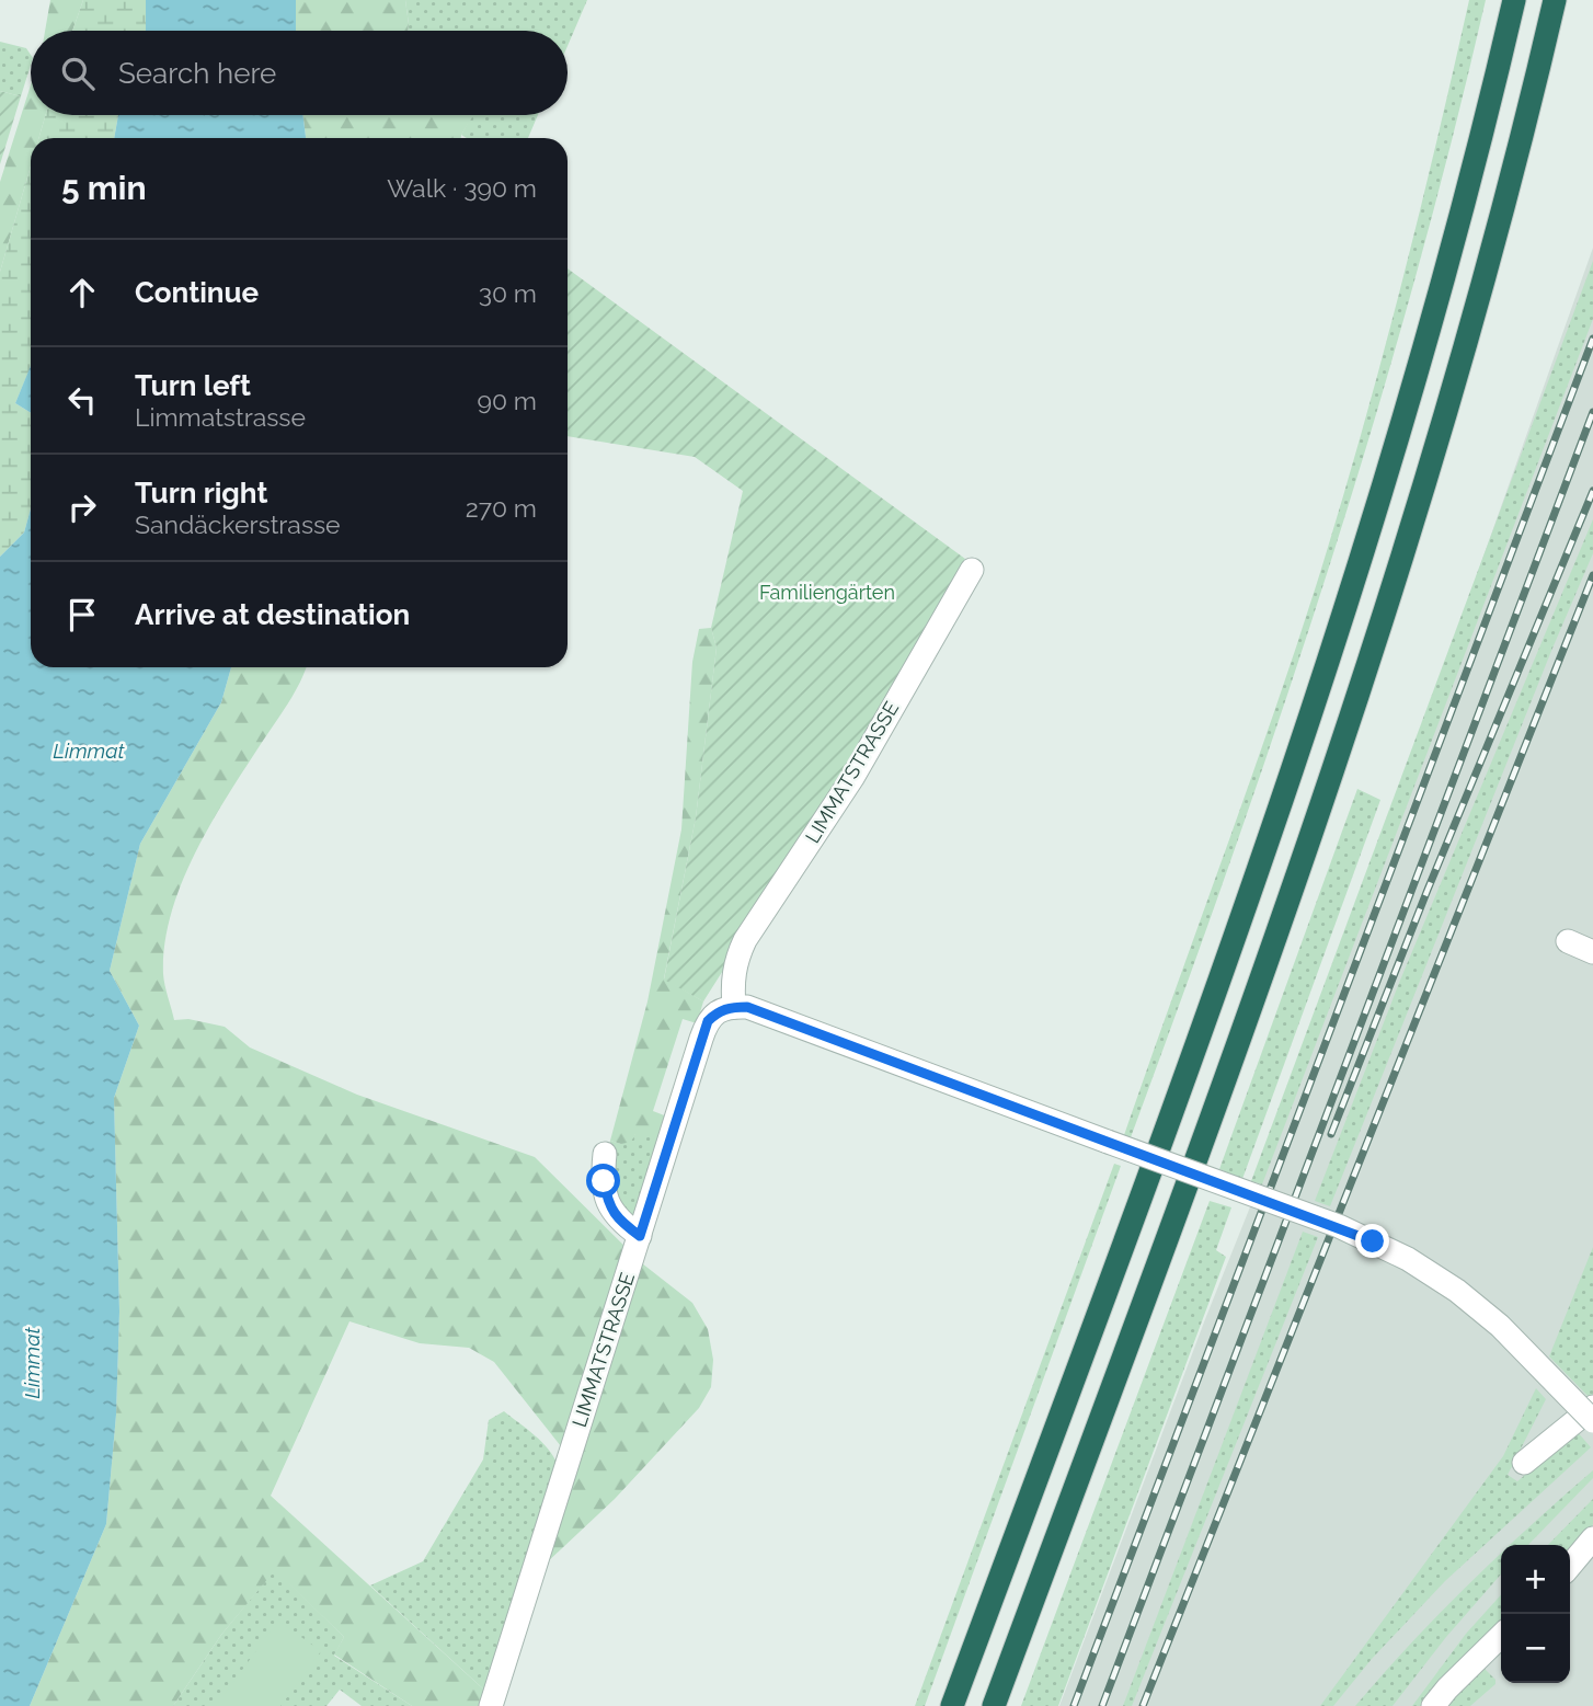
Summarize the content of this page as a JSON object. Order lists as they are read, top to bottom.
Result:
{
  "streets": {
    "street": ["LIMMATSTRASSE"]
  },
  "water": ["Limmat"],
  "parks": ["Familiengärten"],
  "page": {
    "search": "Search here",
    "heading": ["5 min", "Walk · 390 m"],
    "list": [
      ["Continue", "30 m"],
      ["Turn left", "Limmatstrasse", "90 m"],
      ["Turn right", "Sandäckerstrasse", "270 m"],
      "Arrive at destination"
    ],
    "map_buttons": ["+", "−"]
  }
}
